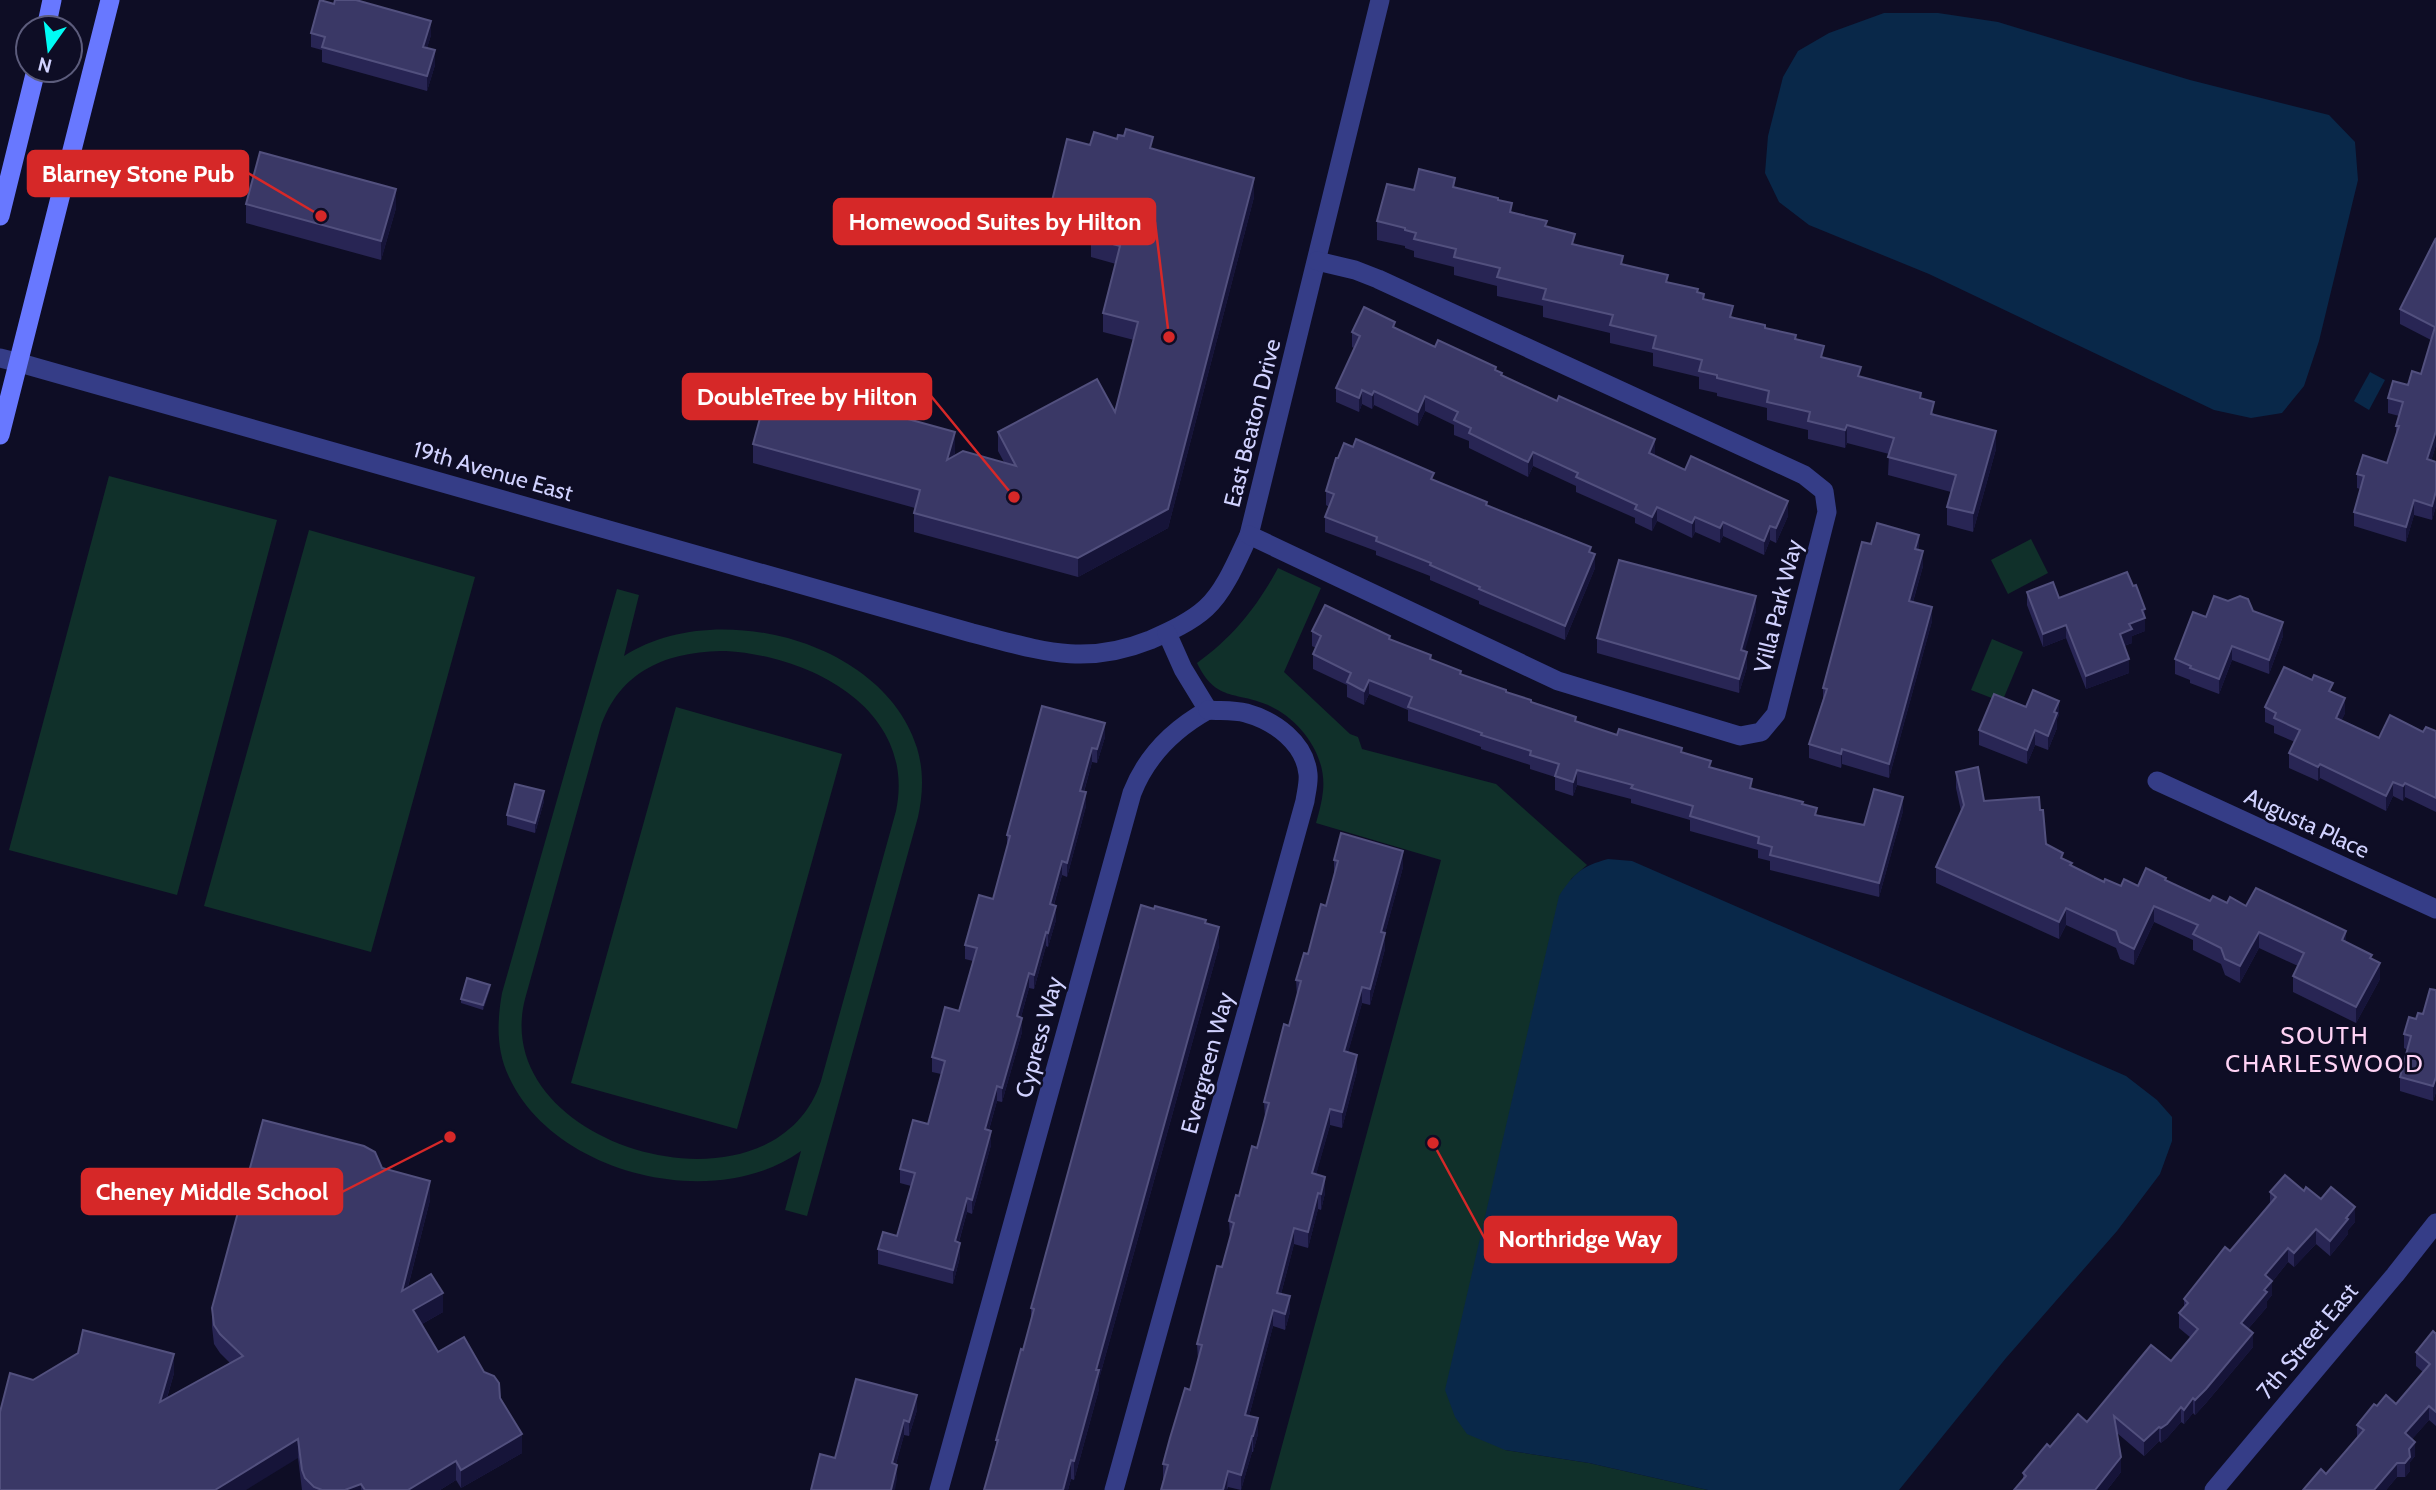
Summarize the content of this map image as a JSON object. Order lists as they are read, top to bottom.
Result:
{
  "streets": {
    "street": [
      "East Beaton Drive",
      "19th Avenue East",
      "Villa Park Way",
      "Augusta Place",
      "Cypress Way",
      "Evergreen Way",
      "7th Street East"
    ]
  },
  "crossings": [
    ["East Beaton Drive", "19th Avenue East"],
    ["East Beaton Drive", "Villa Park Way"],
    ["Cypress Way", "Evergreen Way"]
  ],
  "districts": ["SOUTH CHARLESWOOD"],
  "places": [
    "Blarney Stone Pub",
    "Homewood Suites by Hilton",
    "DoubleTree by Hilton",
    "Cheney Middle School",
    "Northridge Way"
  ],
  "north": "bottom"
}
